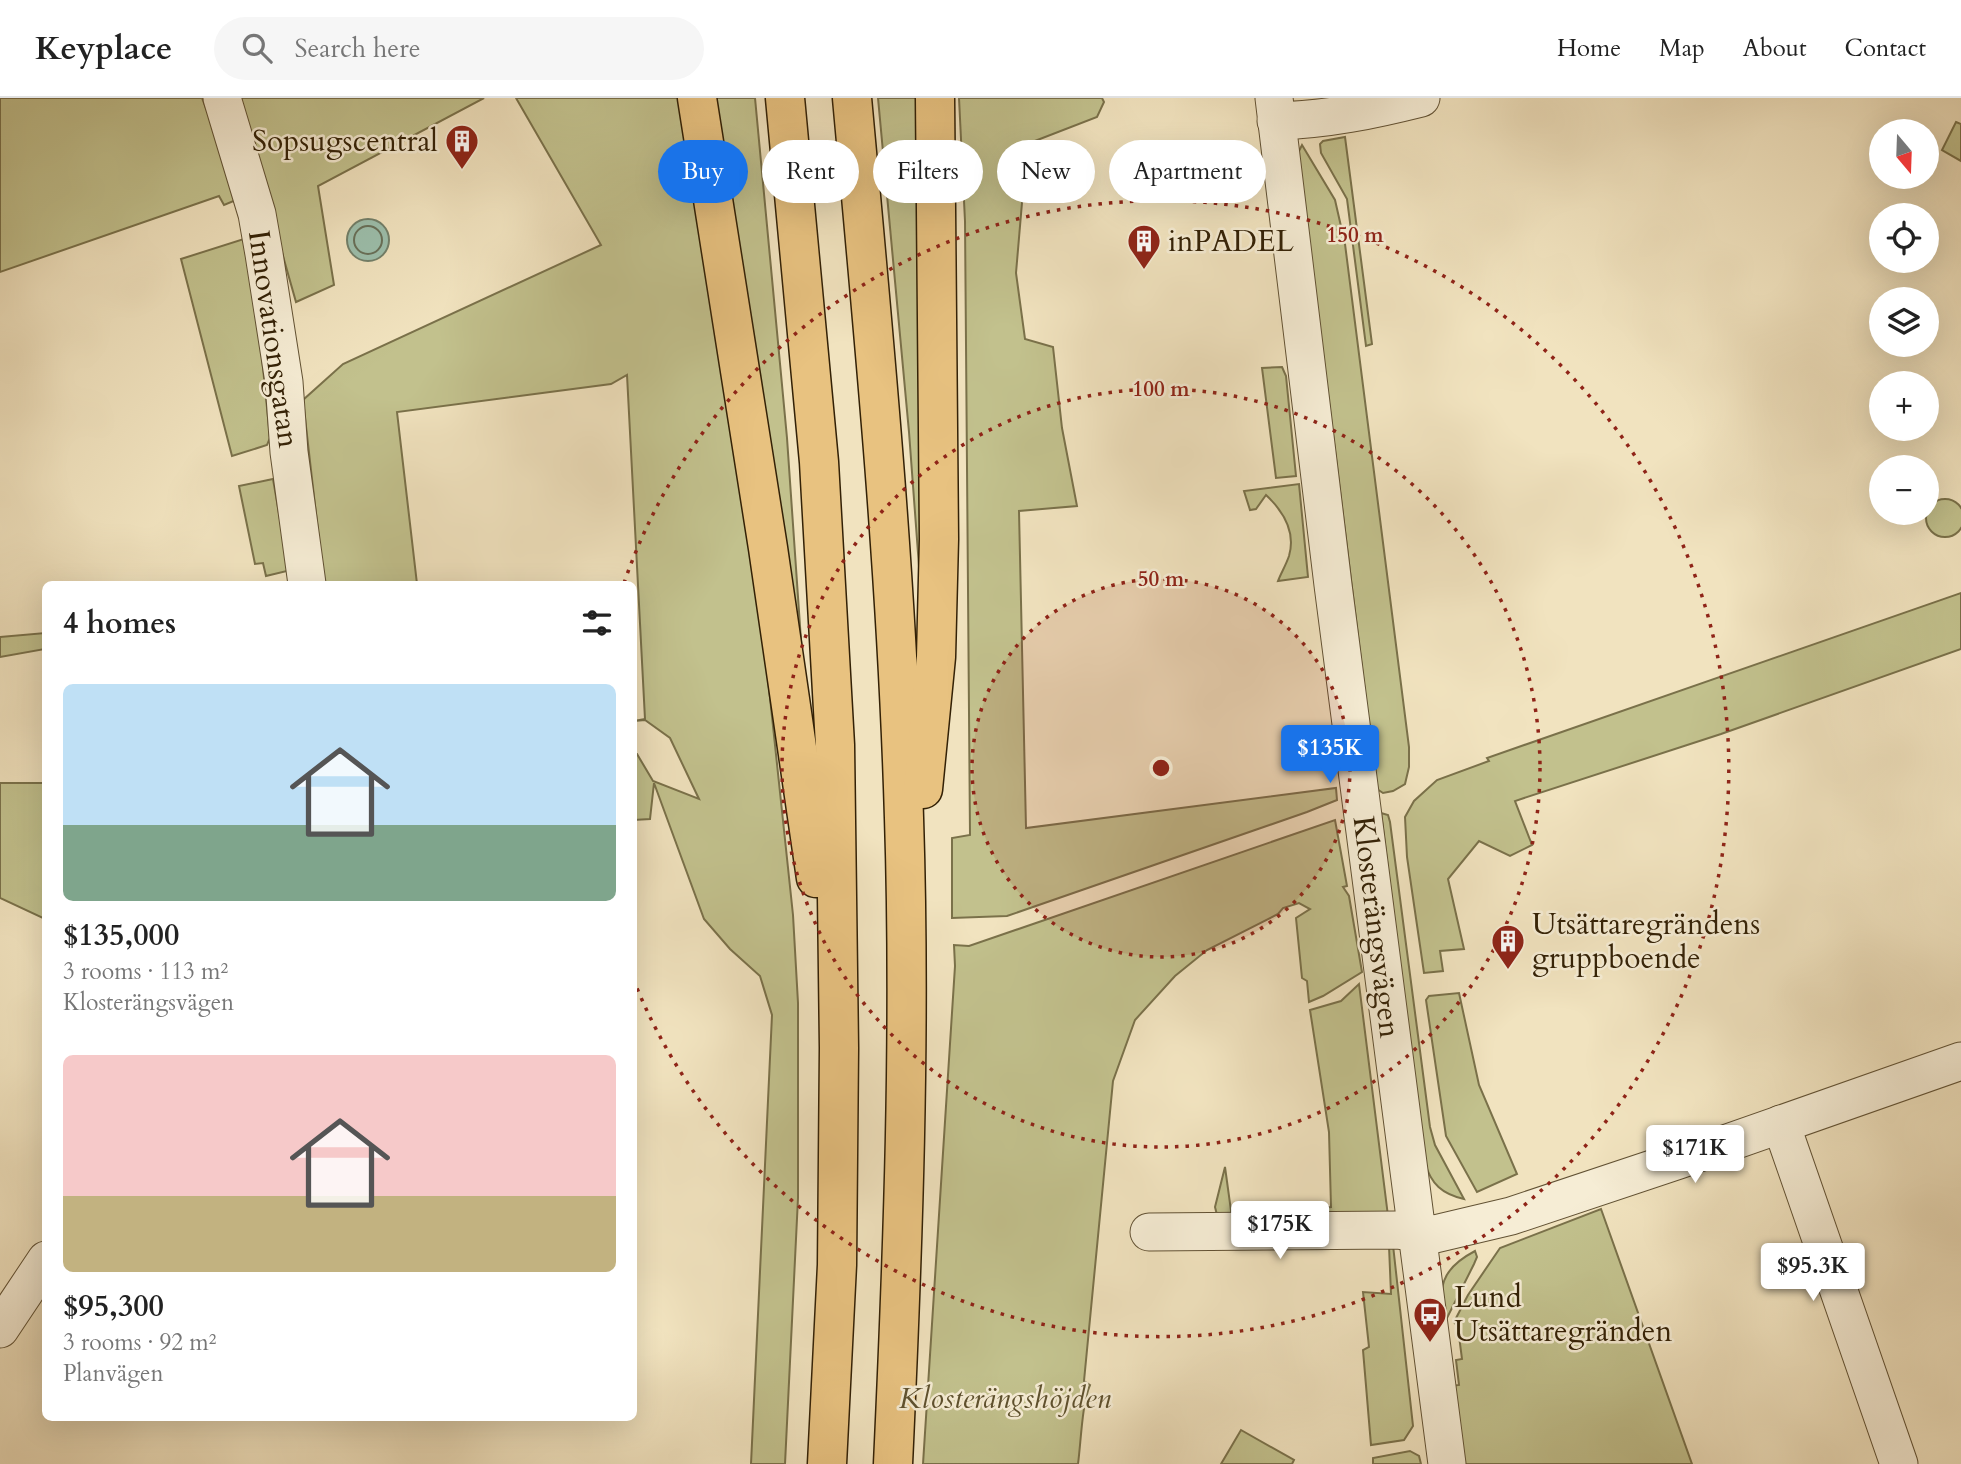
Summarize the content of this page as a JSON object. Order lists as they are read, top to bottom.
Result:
{
  "streets": {
    "street": ["Innovationsgatan", "Klosterängsvägen"]
  },
  "parks": ["Klosterängshöjden"],
  "places": {
    "building": ["Sopsugscentral", "inPADEL", "Utsättaregrändens gruppboende"],
    "bus stop": ["Lund Utsättaregränden"]
  },
  "north": "bottom",
  "page": {
    "header": "Keyplace",
    "search": "Search here",
    "nav": [
      "Home",
      "Map",
      "About",
      "Contact"
    ],
    "map_buttons": ["+", "−"],
    "chip": [
      "Buy",
      "Rent",
      "Filters",
      "New",
      "Apartment"
    ],
    "heading": "4 homes",
    "list": [
      {
        "name": "$135,000",
        "note": "3 rooms · 113 m² · Klosterängsvägen"
      },
      {
        "name": "$95,300",
        "note": "3 rooms · 92 m² · Planvägen"
      }
    ],
    "price": [
      "$135K",
      "$171K",
      "$175K",
      "$95.3K"
    ]
  },
  "rings": ["150 m", "100 m", "50 m"]
}
